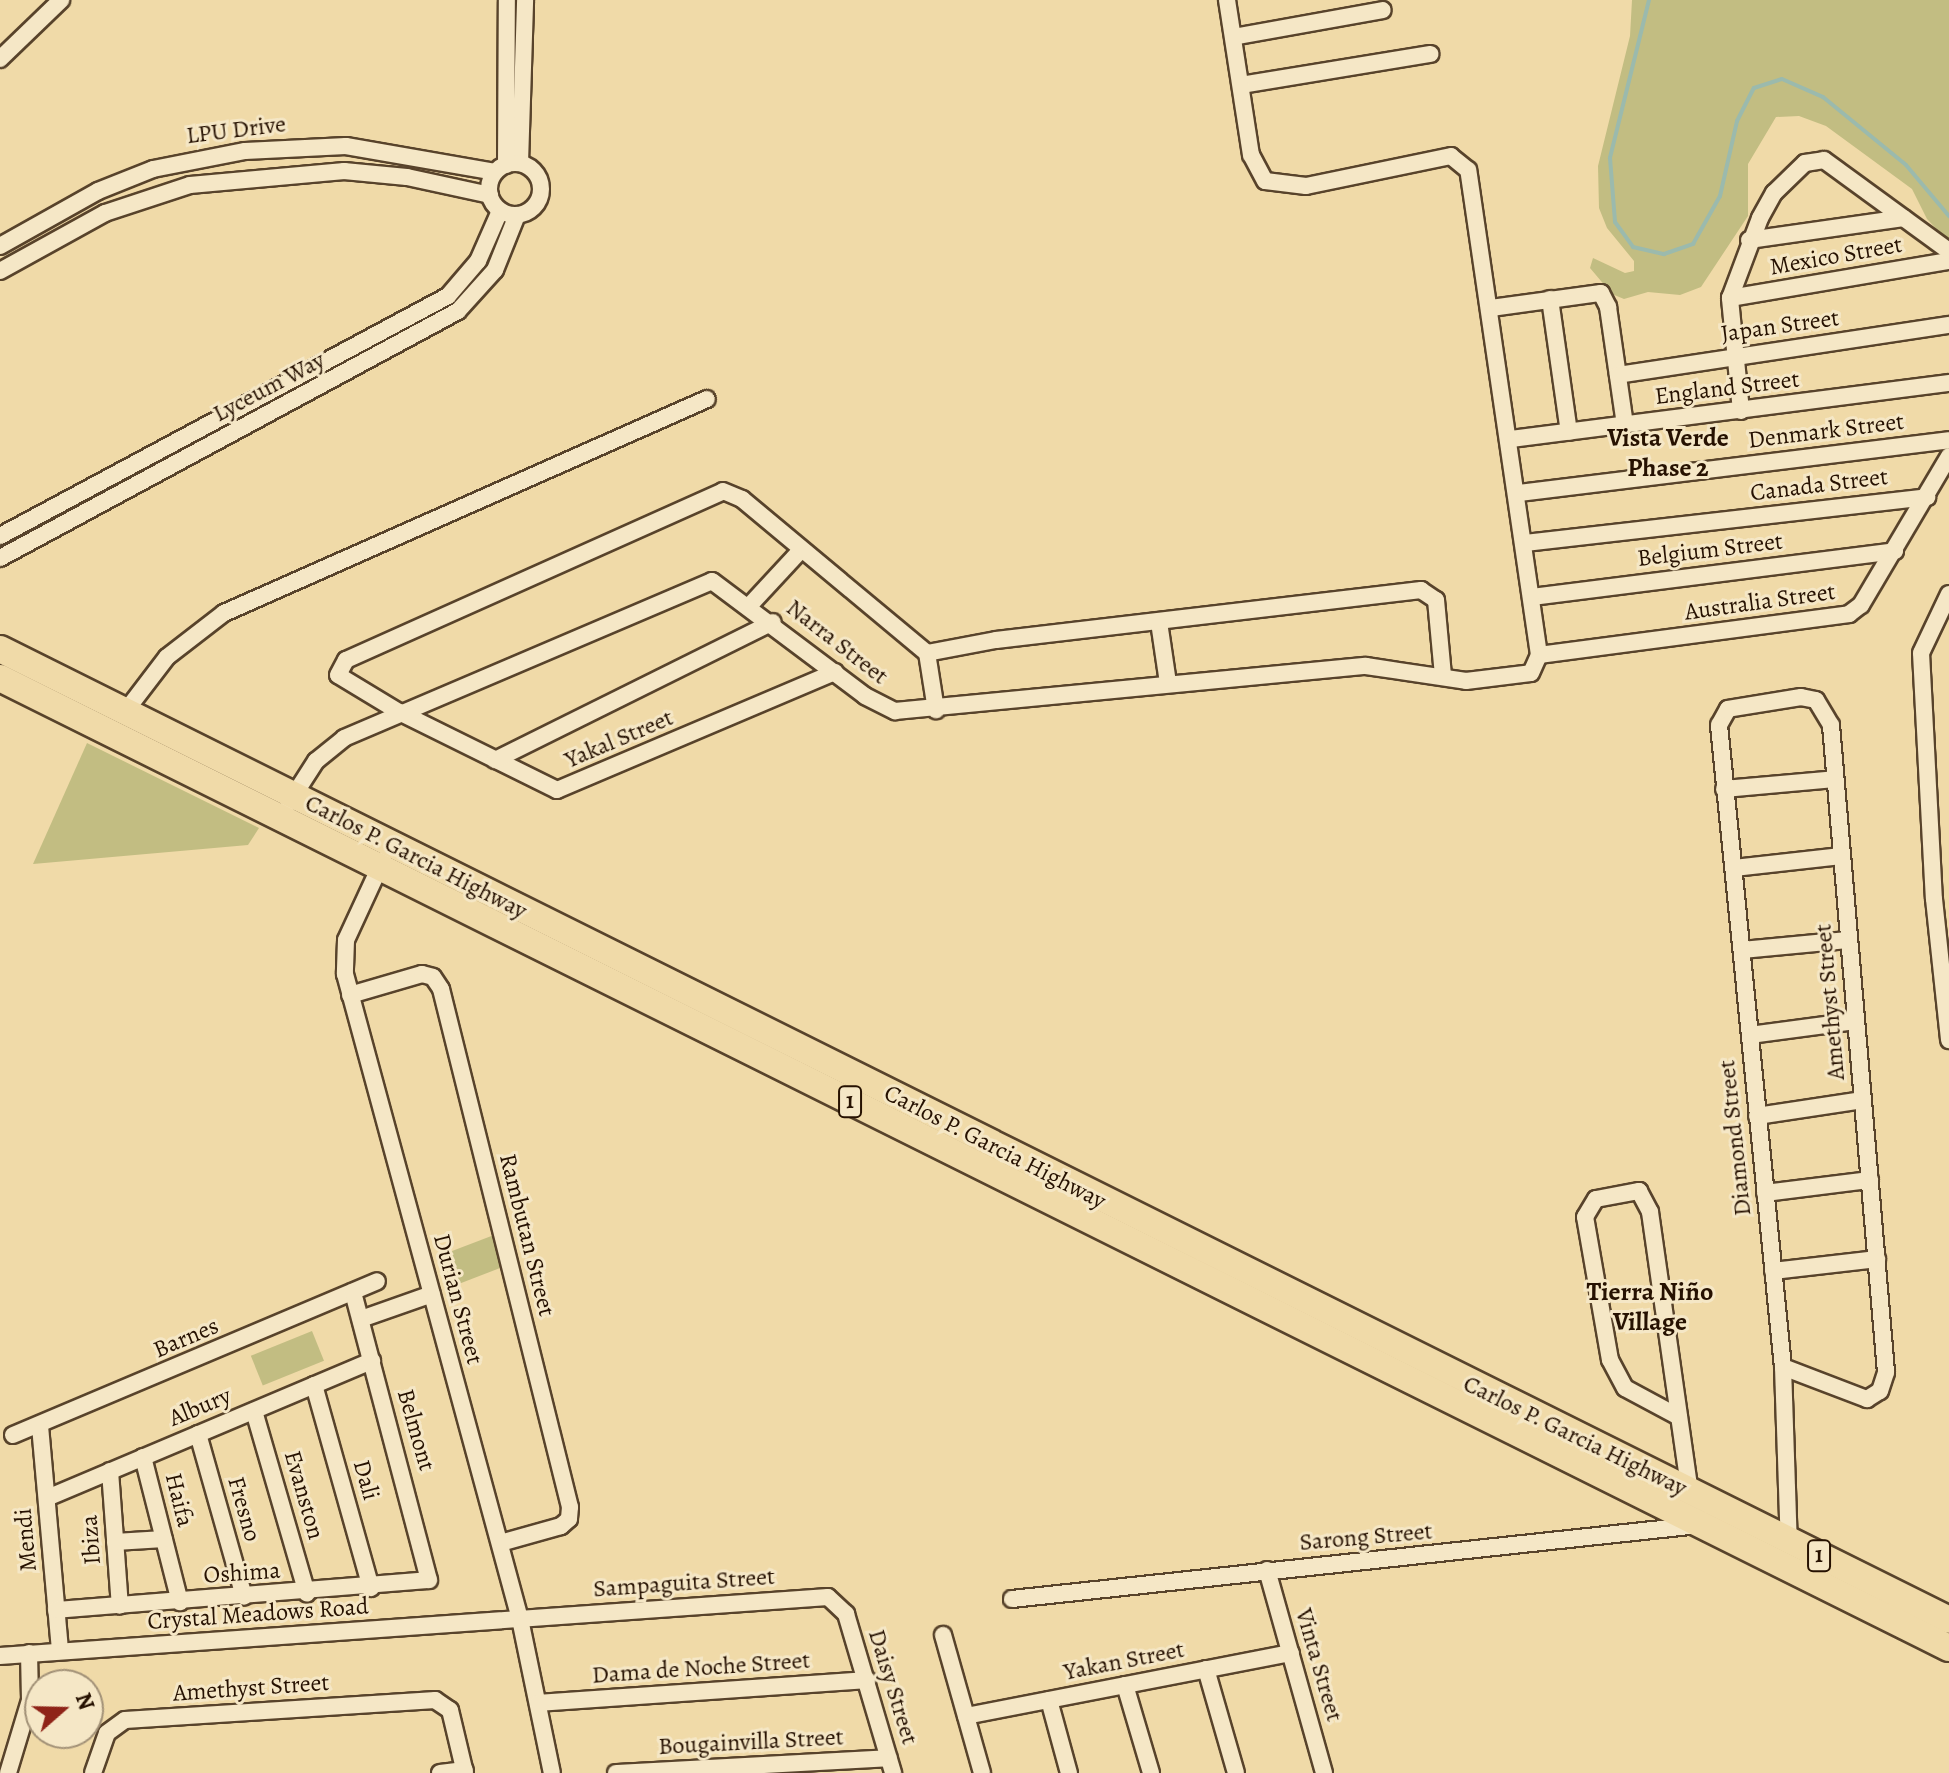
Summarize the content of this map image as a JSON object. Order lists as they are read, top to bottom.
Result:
{
  "streets": {
    "highway": ["Carlos P. Garcia Highway", "1"],
    "street": [
      "LPU Drive",
      "Mexico Street",
      "Japan Street",
      "Lyceum Way",
      "England Street",
      "Denmark Street",
      "Canada Street",
      "Belgium Street",
      "Australia Street",
      "Narra Street",
      "Yakal Street",
      "Amethyst Street",
      "Diamond Street",
      "Rambutan Street",
      "Durian Street",
      "Barnes",
      "Albury",
      "Belmont",
      "Dali",
      "Evanston",
      "Haifa",
      "Fresno",
      "Sarong Street",
      "Mendi",
      "Ibiza",
      "Oshima",
      "Sampaguita Street",
      "Crystal Meadows Road",
      "Yakan Street",
      "Vinta Street",
      "Dama de Noche Street",
      "Daisy Street",
      "Bougainvilla Street"
    ]
  },
  "crossings": [
    ["LPU Drive", "Lyceum Way"],
    ["Canada Street", "Australia Street"],
    ["Belgium Street", "Australia Street"],
    ["Australia Street", "Narra Street"],
    ["Narra Street", "Yakal Street"],
    ["Narra Street", "Carlos P. Garcia Highway"],
    ["Carlos P. Garcia Highway", "Diamond Street"],
    ["Carlos P. Garcia Highway", "Durian Street"],
    ["Carlos P. Garcia Highway", "Sarong Street"],
    ["Amethyst Street", "Diamond Street"],
    ["Rambutan Street", "Durian Street"],
    ["Durian Street", "Sampaguita Street"],
    ["Durian Street", "Crystal Meadows Road"],
    ["Durian Street", "Dama de Noche Street"],
    ["Barnes", "Belmont"],
    ["Barnes", "Mendi"],
    ["Albury", "Belmont"],
    ["Albury", "Dali"],
    ["Albury", "Evanston"],
    ["Albury", "Haifa"],
    ["Albury", "Fresno"],
    ["Albury", "Mendi"],
    ["Albury", "Ibiza"],
    ["Belmont", "Oshima"],
    ["Dali", "Oshima"],
    ["Evanston", "Oshima"],
    ["Haifa", "Oshima"],
    ["Fresno", "Oshima"],
    ["Sarong Street", "Vinta Street"],
    ["Mendi", "Oshima"],
    ["Mendi", "Crystal Meadows Road"],
    ["Ibiza", "Oshima"],
    ["Sampaguita Street", "Crystal Meadows Road"],
    ["Sampaguita Street", "Daisy Street"],
    ["Yakan Street", "Vinta Street"],
    ["Dama de Noche Street", "Daisy Street"],
    ["Daisy Street", "Bougainvilla Street"]
  ],
  "districts": ["Vista Verde Phase 2", "Tierra Niño Village"],
  "north": "right"
}
